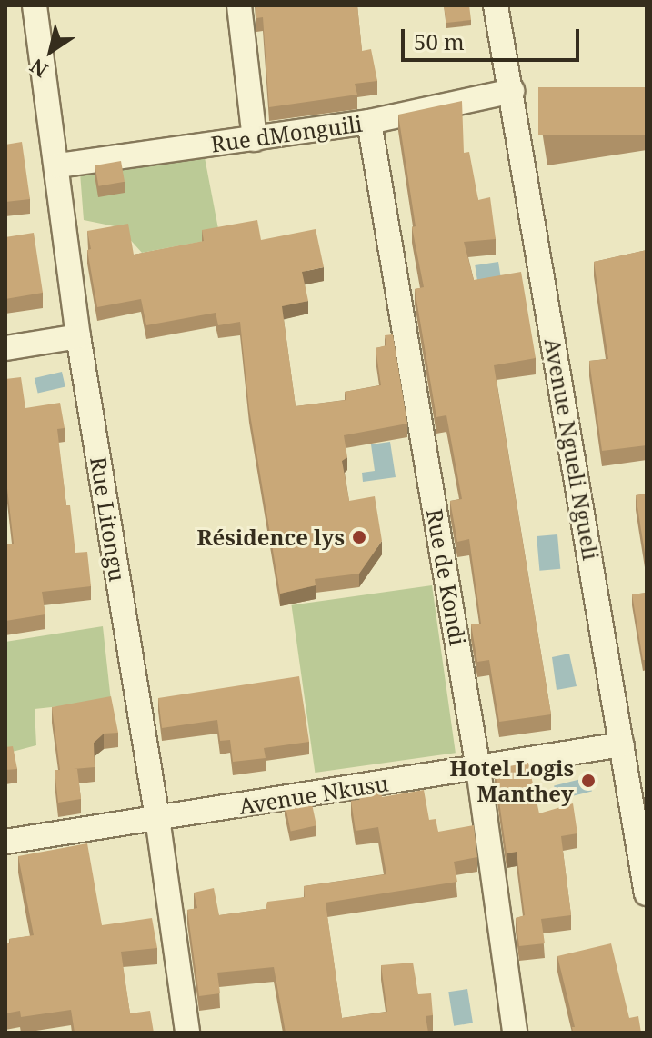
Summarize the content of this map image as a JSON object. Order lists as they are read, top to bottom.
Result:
{
  "streets": {
    "street": [
      "Rue dMonguili",
      "Avenue Ngueli Ngueli",
      "Rue Litongu",
      "Rue de Kondi",
      "Avenue Nkusu"
    ]
  },
  "crossings": [
    ["Rue dMonguili", "Avenue Ngueli Ngueli"],
    ["Rue dMonguili", "Rue Litongu"],
    ["Rue dMonguili", "Rue de Kondi"],
    ["Avenue Ngueli Ngueli", "Avenue Nkusu"],
    ["Rue Litongu", "Avenue Nkusu"],
    ["Rue de Kondi", "Avenue Nkusu"]
  ],
  "places": ["Résidence lys", "Hotel Logis Manthey"],
  "scale_bar": "50 m",
  "north": "bottom left"
}
